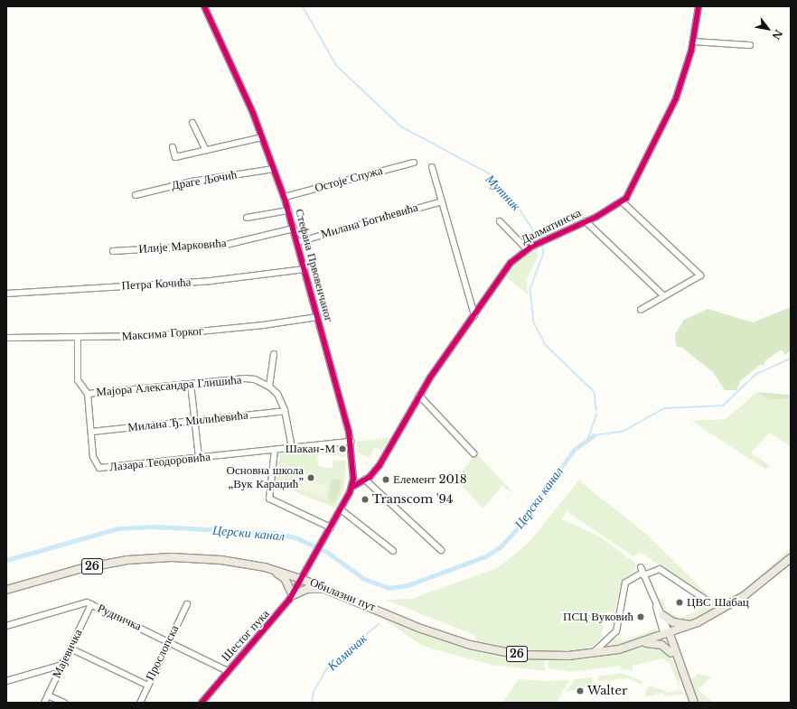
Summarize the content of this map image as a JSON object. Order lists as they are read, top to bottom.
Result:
{
  "streets": {
    "main road": ["26", "Обилазни пут"],
    "street": [
      "Остоје Спужа",
      "Драге Љочић",
      "Милана Богићевића",
      "Далматинска",
      "Илије Марковића",
      "Стефана Првовенчаног",
      "Петра Кочића",
      "Максима Горког",
      "Мајора Александра Глишића",
      "Милана Ђ. Милићевића",
      "Лазара Теодоровића",
      "Рудничка",
      "Шестог пука",
      "Прослопска",
      "Мајевичка"
    ]
  },
  "crossings": [
    ["Остоје Спужа", "Стефана Првовенчаног"],
    ["Драге Љочић", "Стефана Првовенчаног"],
    ["Милана Богићевића", "Стефана Првовенчаног"],
    ["Далматинска", "Стефана Првовенчаног"],
    ["Илије Марковића", "Стефана Првовенчаног"],
    ["Стефана Првовенчаног", "Петра Кочића"],
    ["Стефана Првовенчаног", "Максима Горког"],
    ["Стефана Првовенчаног", "Лазара Теодоровића"],
    ["Стефана Првовенчаног", "Шестог пука"],
    ["Мајора Александра Глишића", "Лазара Теодоровића"],
    ["Милана Ђ. Милићевића", "Лазара Теодоровића"],
    ["Обилазни пут", "Шестог пука"],
    ["Рудничка", "Шестог пука"],
    ["Рудничка", "Прослопска"],
    ["Рудничка", "Мајевичка"]
  ],
  "water": ["Мутник", "Церски канал", "Камичак"],
  "places": [
    "Шакан-М",
    "Основна школа „Вук Караџић”",
    "Елемент 2018",
    "Transcom '94",
    "ЦВС Шабац",
    "ПСЦ Вуковић",
    "Walter"
  ],
  "north": "bottom right"
}
